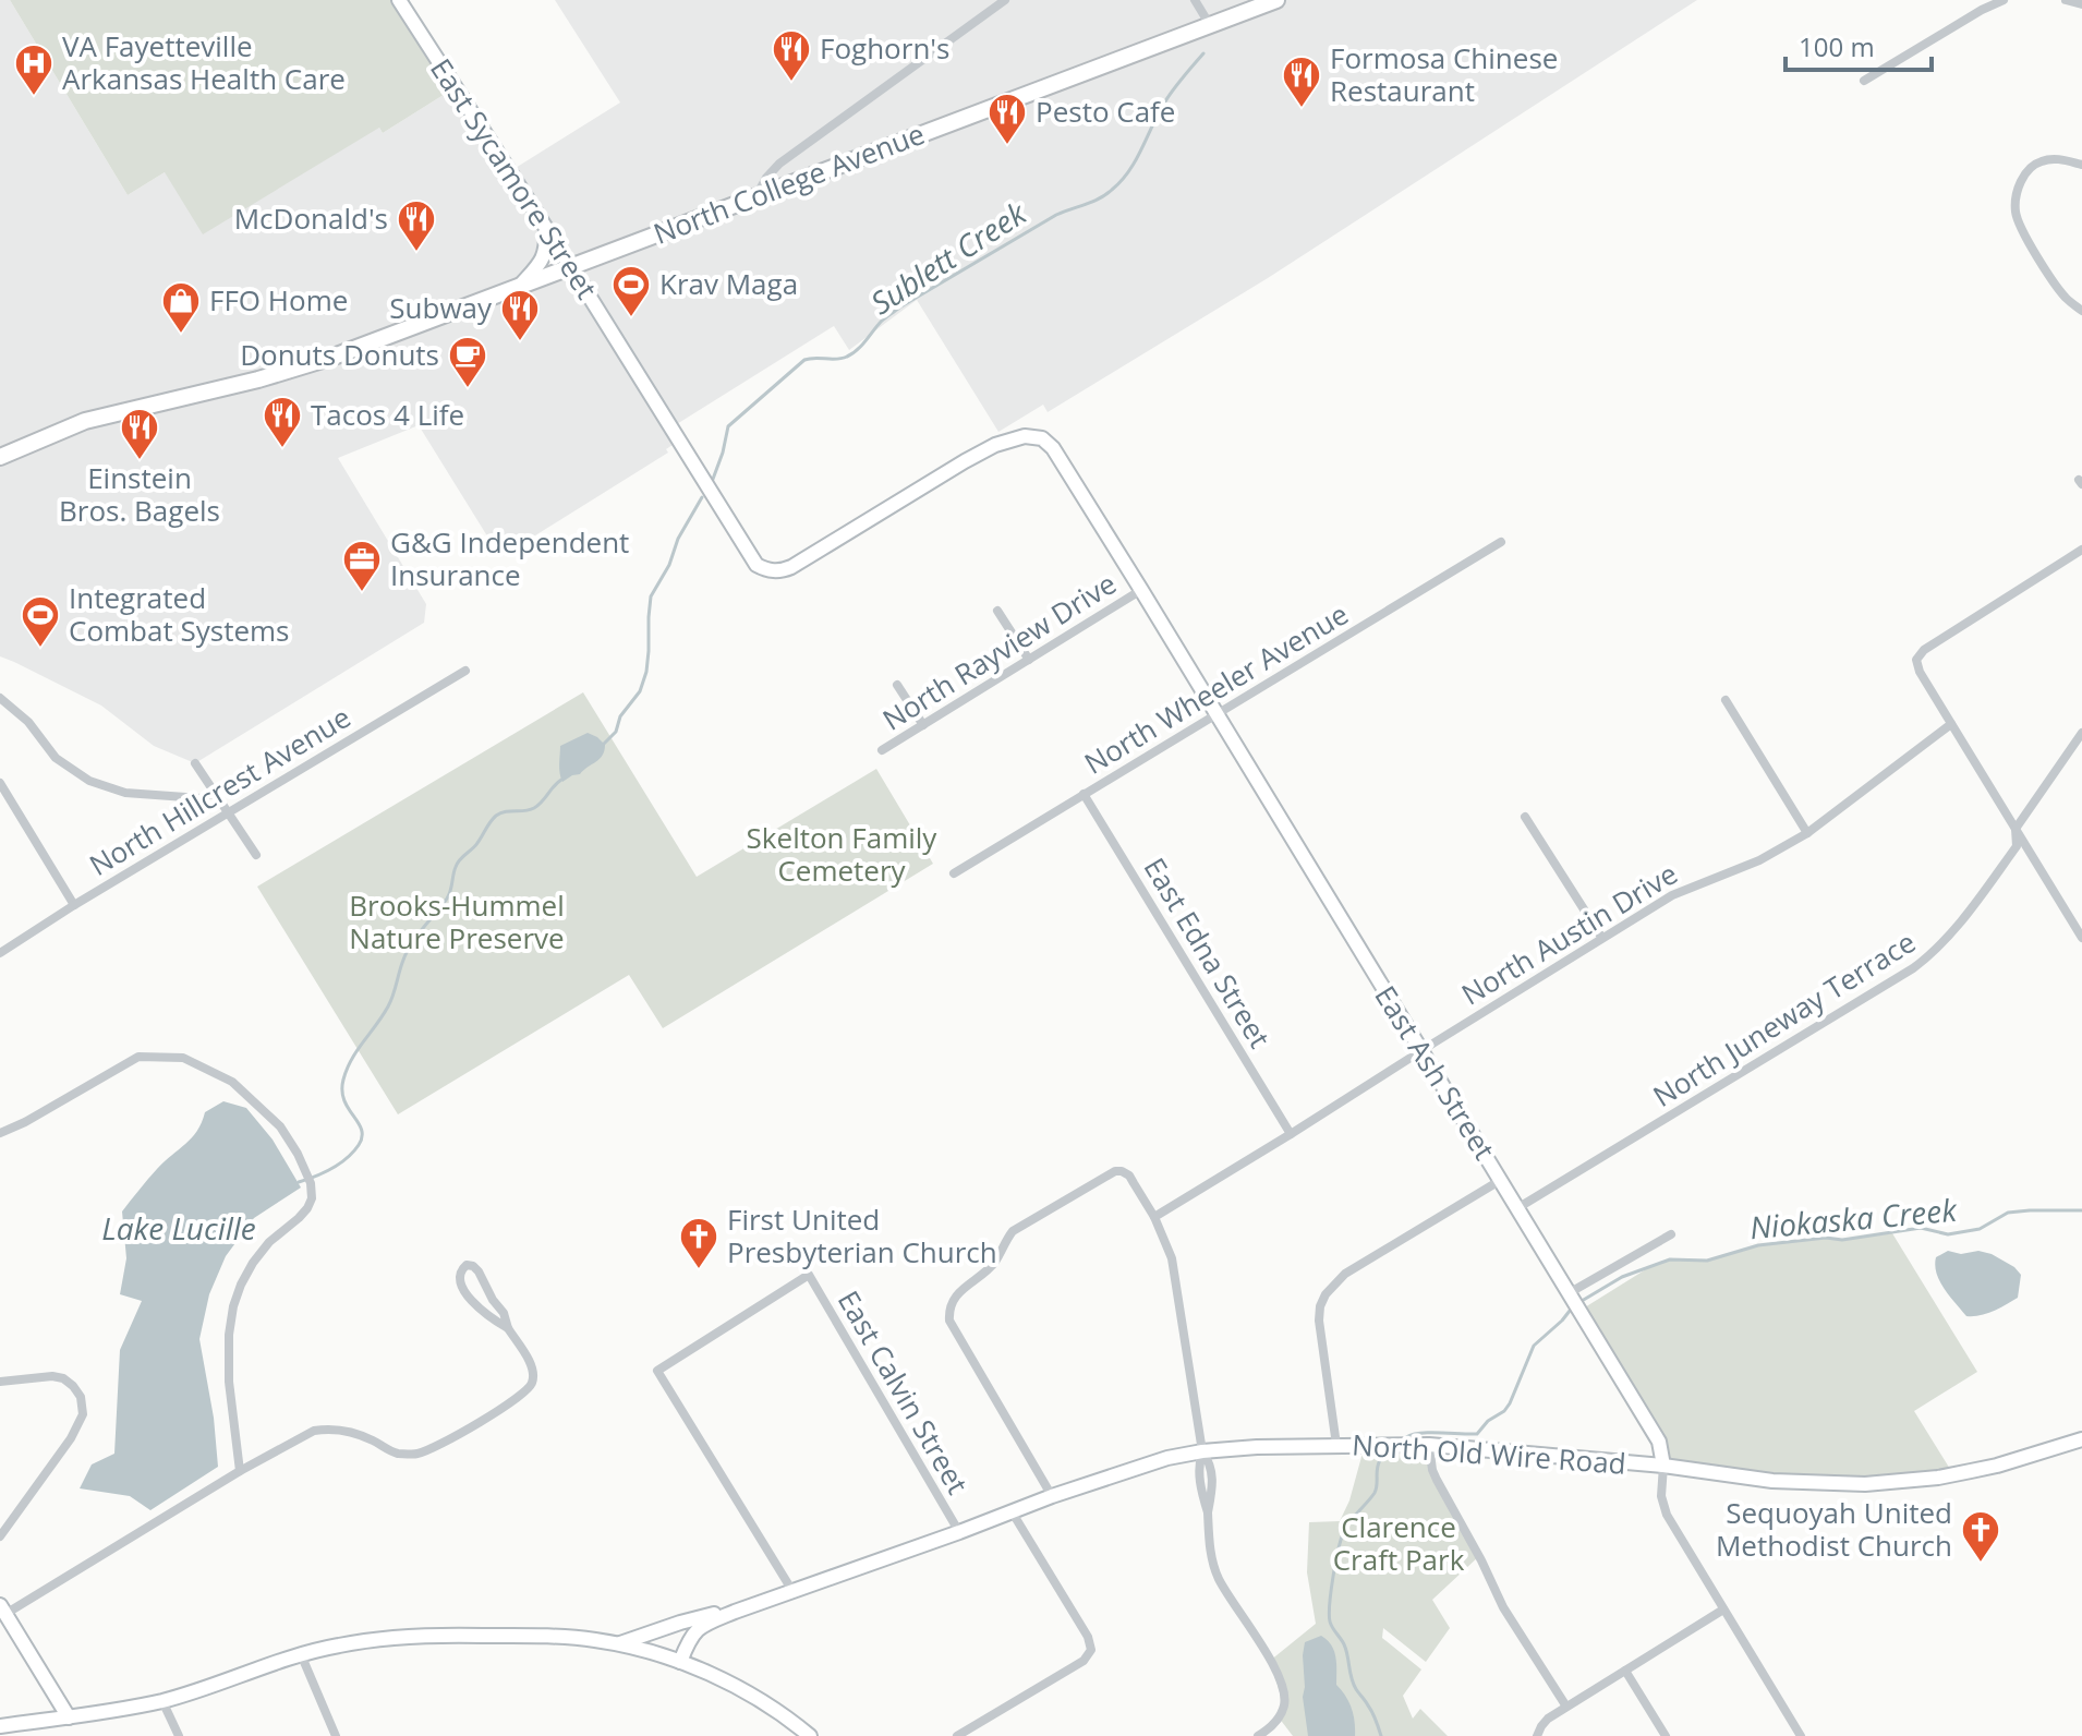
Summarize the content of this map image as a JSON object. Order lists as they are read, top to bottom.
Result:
{
  "streets": {
    "main road": ["North College Avenue"],
    "street": [
      "East Sycamore Street",
      "North Rayview Drive",
      "North Wheeler Avenue",
      "North Hillcrest Avenue",
      "North Austin Drive",
      "East Edna Street",
      "North Juneway Terrace",
      "East Ash Street",
      "East Calvin Street",
      "North Old Wire Road"
    ]
  },
  "crossings": [
    ["East Sycamore Street", "North College Avenue"],
    ["East Sycamore Street", "East Ash Street"],
    ["North Rayview Drive", "East Ash Street"],
    ["North Wheeler Avenue", "East Edna Street"],
    ["North Wheeler Avenue", "East Ash Street"],
    ["North Austin Drive", "East Edna Street"],
    ["North Austin Drive", "East Ash Street"],
    ["North Juneway Terrace", "East Ash Street"],
    ["East Ash Street", "North Old Wire Road"],
    ["East Calvin Street", "North Old Wire Road"]
  ],
  "water": ["Sublett Creek", "Niokaska Creek", "Lake Lucille"],
  "parks": ["Skelton Family Cemetery", "Brooks-Hummel Nature Preserve", "Clarence Craft Park"],
  "places": {
    "restaurant": [
      "Foghorn's",
      "Formosa Chinese Restaurant",
      "Pesto Cafe",
      "McDonald's",
      "Subway",
      "Tacos 4 Life",
      "Einstein Bros. Bagels"
    ],
    "hospital": ["VA Fayetteville Arkansas Health Care"],
    "sports": ["Krav Maga", "Integrated Combat Systems"],
    "shop": ["FFO Home"],
    "cafe": ["Donuts Donuts"],
    "office": ["G&G Independent Insurance"],
    "church": ["First United Presbyterian Church", "Sequoyah United Methodist Church"]
  },
  "scale_bar": "100 m"
}
